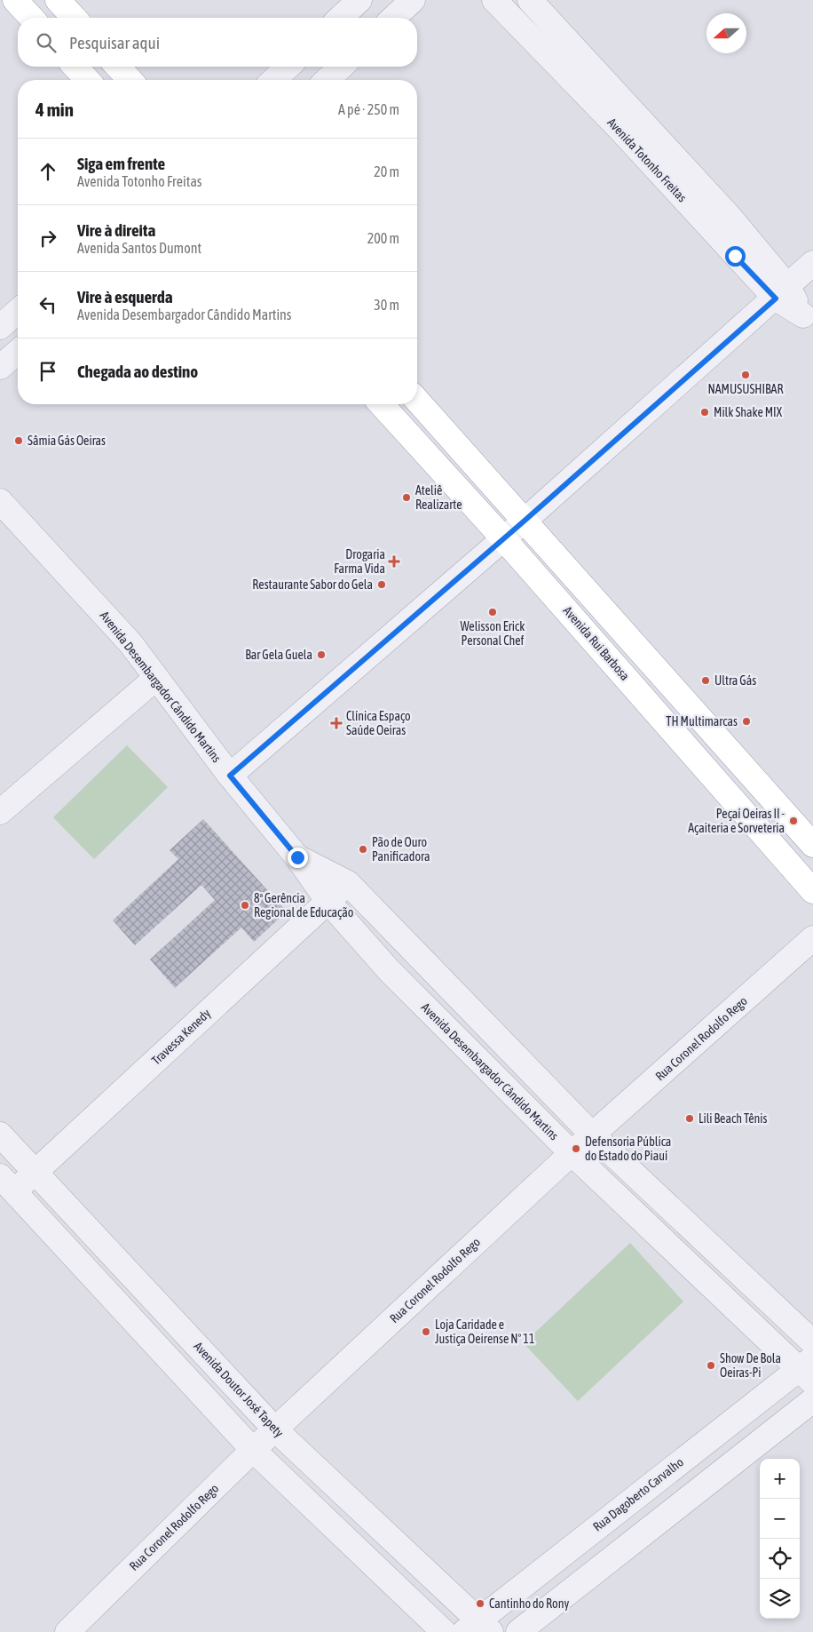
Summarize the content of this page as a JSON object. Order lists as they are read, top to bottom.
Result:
{
  "streets": {
    "main road": ["Avenida Rui Barbosa"],
    "street": [
      "Avenida Totonho Freitas",
      "Avenida Desembargador Cândido Martins",
      "Travessa Kenedy",
      "Rua Coronel Rodolfo Rego",
      "Avenida Doutor José Tapety",
      "Rua Dagoberto Carvalho"
    ]
  },
  "crossings": [
    ["Avenida Desembargador Cândido Martins", "Travessa Kenedy"],
    ["Avenida Desembargador Cândido Martins", "Rua Coronel Rodolfo Rego"],
    ["Avenida Desembargador Cândido Martins", "Rua Dagoberto Carvalho"],
    ["Travessa Kenedy", "Avenida Doutor José Tapety"],
    ["Rua Coronel Rodolfo Rego", "Avenida Doutor José Tapety"],
    ["Avenida Doutor José Tapety", "Rua Dagoberto Carvalho"]
  ],
  "places": {
    "other": [
      "NAMUSUSHIBAR",
      "Milk Shake MIX",
      "Sâmia Gás Oeiras",
      "Ateliê Realizarte",
      "Restaurante Sabor do Gela",
      "Welisson Erick Personal Chef",
      "Bar Gela Guela",
      "Ultra Gás",
      "TH Multimarcas",
      "Peçaí Oeiras II - Açaiteria e Sorveteria",
      "Pão de Ouro Panificadora",
      "8ª Gerência Regional de Educação",
      "Lili Beach Tênis",
      "Defensoria Pública do Estado do Piauí",
      "Loja Caridade e Justiça Oeirense N° 11",
      "Show De Bola Oeiras-Pi",
      "Cantinho do Rony"
    ],
    "health": ["Drogaria Farma Vida", "Clínica Espaço Saúde Oeiras"]
  },
  "north": "left",
  "page": {
    "search": "Pesquisar aqui",
    "heading": ["4 min", "A pé · 250 m"],
    "list": [
      ["Siga em frente", "Avenida Totonho Freitas", "20 m"],
      ["Vire à direita", "Avenida Santos Dumont", "200 m"],
      ["Vire à esquerda", "Avenida Desembargador Cândido Martins", "30 m"],
      "Chegada ao destino"
    ],
    "map_buttons": ["+", "−"]
  }
}
